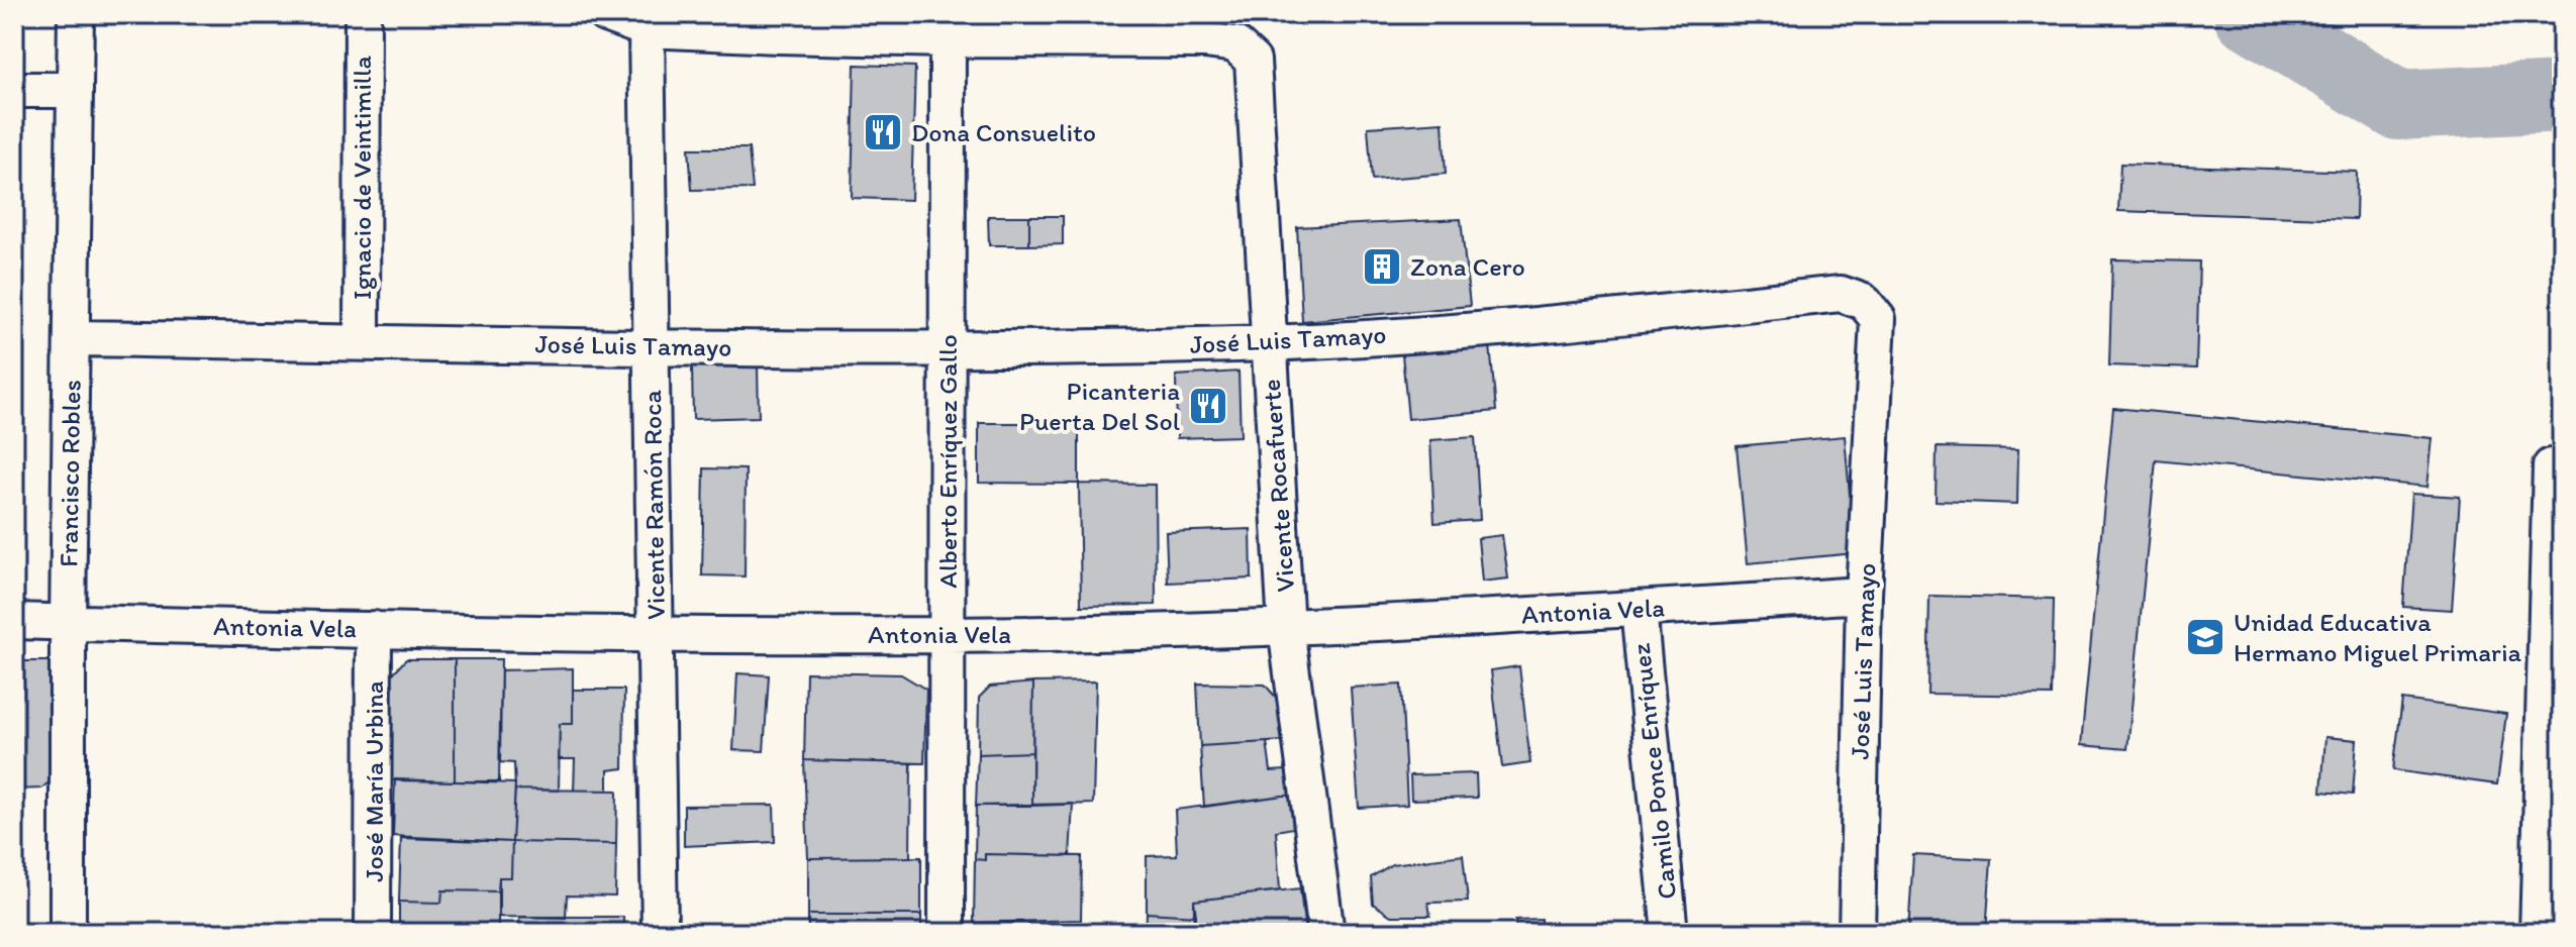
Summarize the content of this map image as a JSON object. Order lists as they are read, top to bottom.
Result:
{
  "streets": {
    "street": [
      "Ignacio de Veintimilla",
      "José Luis Tamayo",
      "Alberto Enríquez Gallo",
      "Francisco Robles",
      "Vicente Rocafuerte",
      "Vicente Ramón Roca",
      "Antonia Vela",
      "Camilo Ponce Enríquez",
      "José María Urbina"
    ]
  },
  "crossings": [
    ["Ignacio de Veintimilla", "José Luis Tamayo"],
    ["José Luis Tamayo", "Alberto Enríquez Gallo"],
    ["José Luis Tamayo", "Francisco Robles"],
    ["José Luis Tamayo", "Vicente Rocafuerte"],
    ["José Luis Tamayo", "Vicente Ramón Roca"],
    ["José Luis Tamayo", "Antonia Vela"],
    ["Alberto Enríquez Gallo", "Vicente Rocafuerte"],
    ["Alberto Enríquez Gallo", "Antonia Vela"],
    ["Francisco Robles", "Antonia Vela"],
    ["Vicente Rocafuerte", "Antonia Vela"],
    ["Vicente Ramón Roca", "Antonia Vela"],
    ["Antonia Vela", "Camilo Ponce Enríquez"],
    ["Antonia Vela", "José María Urbina"]
  ],
  "places": {
    "restaurant": ["Dona Consuelito", "Picanteria Puerta Del Sol"],
    "building": ["Zona Cero"],
    "school or university": ["Unidad Educativa Hermano Miguel Primaria"]
  }
}
